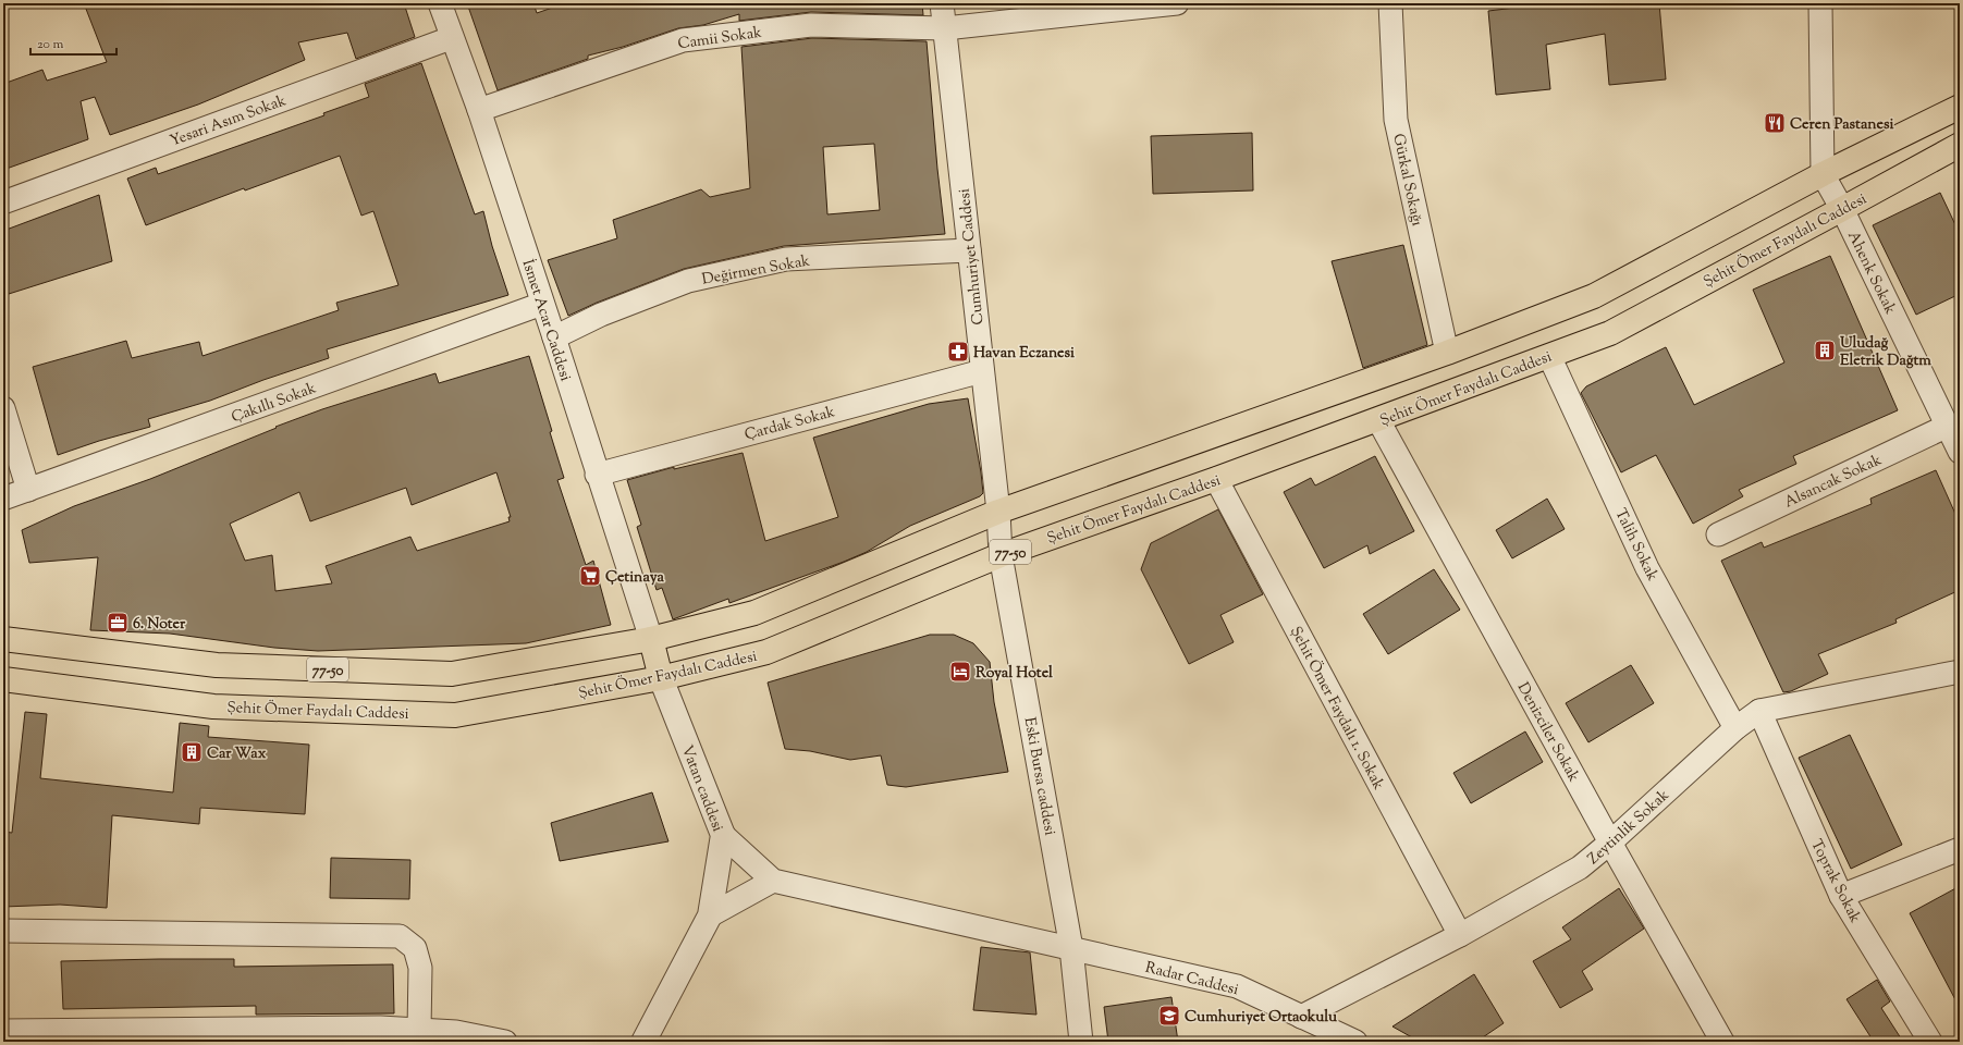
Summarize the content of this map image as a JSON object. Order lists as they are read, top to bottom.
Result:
{
  "streets": {
    "main road": ["Şehit Ömer Faydalı Caddesi", "77-50"],
    "street": [
      "Camii Sokak",
      "Yesari Asım Sokak",
      "Gürkal Sokağı",
      "Cumhuriyet Caddesi",
      "Değirmen Sokak",
      "Ahenk Sokak",
      "İsmet Acar Caddesi",
      "Çakıllı Sokak",
      "Çardak Sokak",
      "Alsancak Sokak",
      "Talih Sokak",
      "Şehit Ömer Faydalı 1. Sokak",
      "Denizciler Sokak",
      "Eski Bursa caddesi",
      "Vatan caddesi",
      "Zeytinlik Sokak",
      "Toprak Sokak",
      "Radar Caddesi"
    ]
  },
  "crossings": [
    ["Camii Sokak", "Cumhuriyet Caddesi"],
    ["Camii Sokak", "İsmet Acar Caddesi"],
    ["Yesari Asım Sokak", "İsmet Acar Caddesi"],
    ["Gürkal Sokağı", "77-50"],
    ["Şehit Ömer Faydalı Caddesi", "Ahenk Sokak"],
    ["Şehit Ömer Faydalı Caddesi", "Talih Sokak"],
    ["Şehit Ömer Faydalı Caddesi", "Şehit Ömer Faydalı 1. Sokak"],
    ["Şehit Ömer Faydalı Caddesi", "Denizciler Sokak"],
    ["Şehit Ömer Faydalı Caddesi", "Eski Bursa caddesi"],
    ["Şehit Ömer Faydalı Caddesi", "Vatan caddesi"],
    ["Cumhuriyet Caddesi", "Değirmen Sokak"],
    ["Cumhuriyet Caddesi", "Çardak Sokak"],
    ["Cumhuriyet Caddesi", "77-50"],
    ["Cumhuriyet Caddesi", "Eski Bursa caddesi"],
    ["Değirmen Sokak", "İsmet Acar Caddesi"],
    ["Ahenk Sokak", "Alsancak Sokak"],
    ["Ahenk Sokak", "77-50"],
    ["İsmet Acar Caddesi", "Çakıllı Sokak"],
    ["İsmet Acar Caddesi", "Çardak Sokak"],
    ["İsmet Acar Caddesi", "77-50"],
    ["Talih Sokak", "Zeytinlik Sokak"],
    ["77-50", "Eski Bursa caddesi"],
    ["Şehit Ömer Faydalı 1. Sokak", "Zeytinlik Sokak"],
    ["Denizciler Sokak", "Zeytinlik Sokak"],
    ["Eski Bursa caddesi", "Radar Caddesi"],
    ["Zeytinlik Sokak", "Toprak Sokak"],
    ["Zeytinlik Sokak", "Radar Caddesi"]
  ],
  "places": {
    "restaurant": ["Ceren Pastanesi"],
    "building": ["Uludağ Eletrik Dağtm", "Car Wax"],
    "pharmacy": ["Havan Eczanesi"],
    "supermarket": ["Çetinaya"],
    "office": ["6. Noter"],
    "hotel": ["Royal Hotel"],
    "school or university": ["Cumhuriyet Ortaokulu"]
  },
  "scale_bar": "20 m"
}
